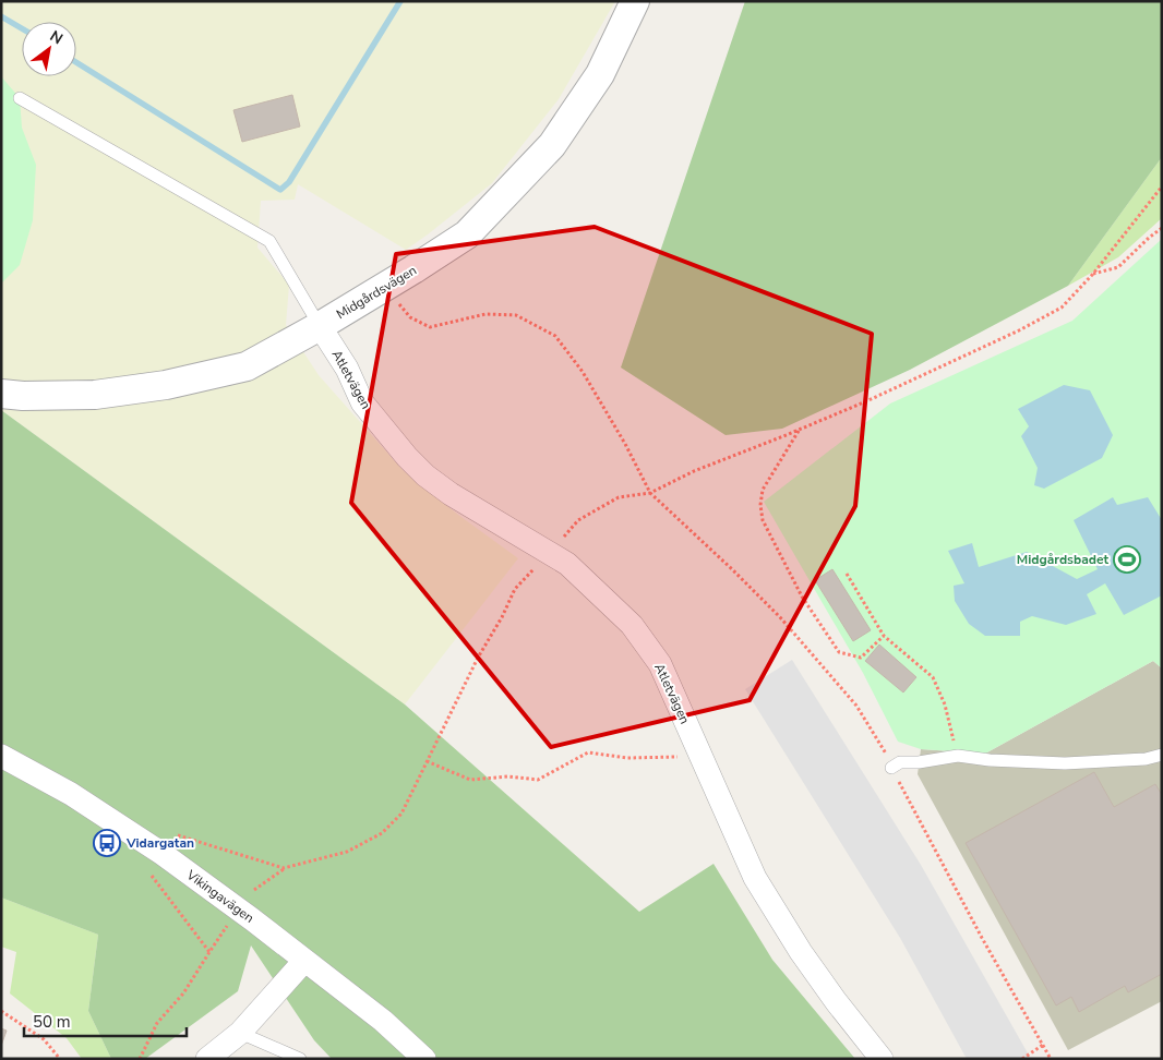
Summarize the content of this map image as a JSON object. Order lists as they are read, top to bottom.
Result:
{
  "streets": {
    "street": ["Midgårdsvägen", "Atletvägen", "Vikingavägen"]
  },
  "crossings": [
    ["Midgårdsvägen", "Atletvägen"]
  ],
  "places": {
    "sports": ["Midgårdsbadet"],
    "bus stop": ["Vidargatan"]
  },
  "scale_bar": "50 m",
  "north": "top right"
}
